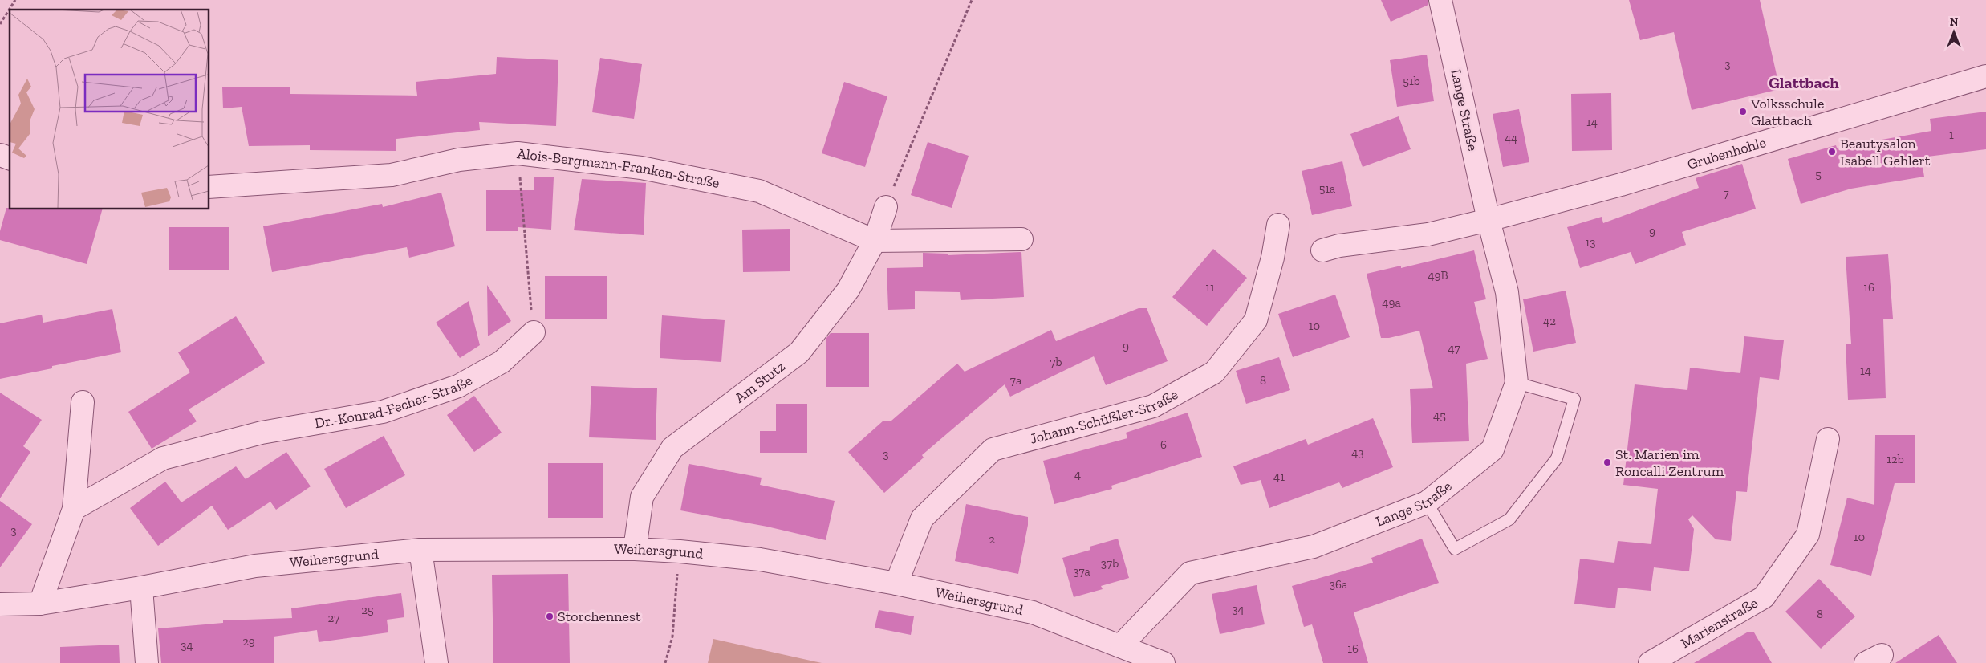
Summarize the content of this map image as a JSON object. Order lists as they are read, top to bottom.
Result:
{
  "streets": {
    "street": [
      "Lange Straße",
      "Grubenhohle",
      "Alois-Bergmann-Franken-Straße",
      "Am Stutz",
      "Dr.-Konrad-Fecher-Straße",
      "Johann-Schüßler-Straße",
      "Weihersgrund",
      "Marienstraße"
    ]
  },
  "crossings": [
    ["Lange Straße", "Grubenhohle"],
    ["Lange Straße", "Weihersgrund"],
    ["Alois-Bergmann-Franken-Straße", "Am Stutz"],
    ["Am Stutz", "Weihersgrund"],
    ["Johann-Schüßler-Straße", "Weihersgrund"]
  ],
  "districts": ["Glattbach"],
  "places": [
    "Volksschule Glattbach",
    "Beautysalon Isabell Gehlert",
    "St. Marien im Roncalli Zentrum",
    "Storchennest"
  ],
  "house_numbers": [
    "3",
    "51b",
    "14",
    "1",
    "44",
    "5",
    "51a",
    "7",
    "9",
    "13",
    "49B",
    "11",
    "16",
    "49a",
    "42",
    "10",
    "9",
    "47",
    "7b",
    "14",
    "7a",
    "8",
    "45",
    "6",
    "43",
    "3",
    "12b",
    "4",
    "41",
    "3",
    "10",
    "2",
    "37b",
    "37a",
    "36a",
    "34",
    "25",
    "8",
    "27",
    "29",
    "34",
    "16"
  ],
  "north": "top"
}
